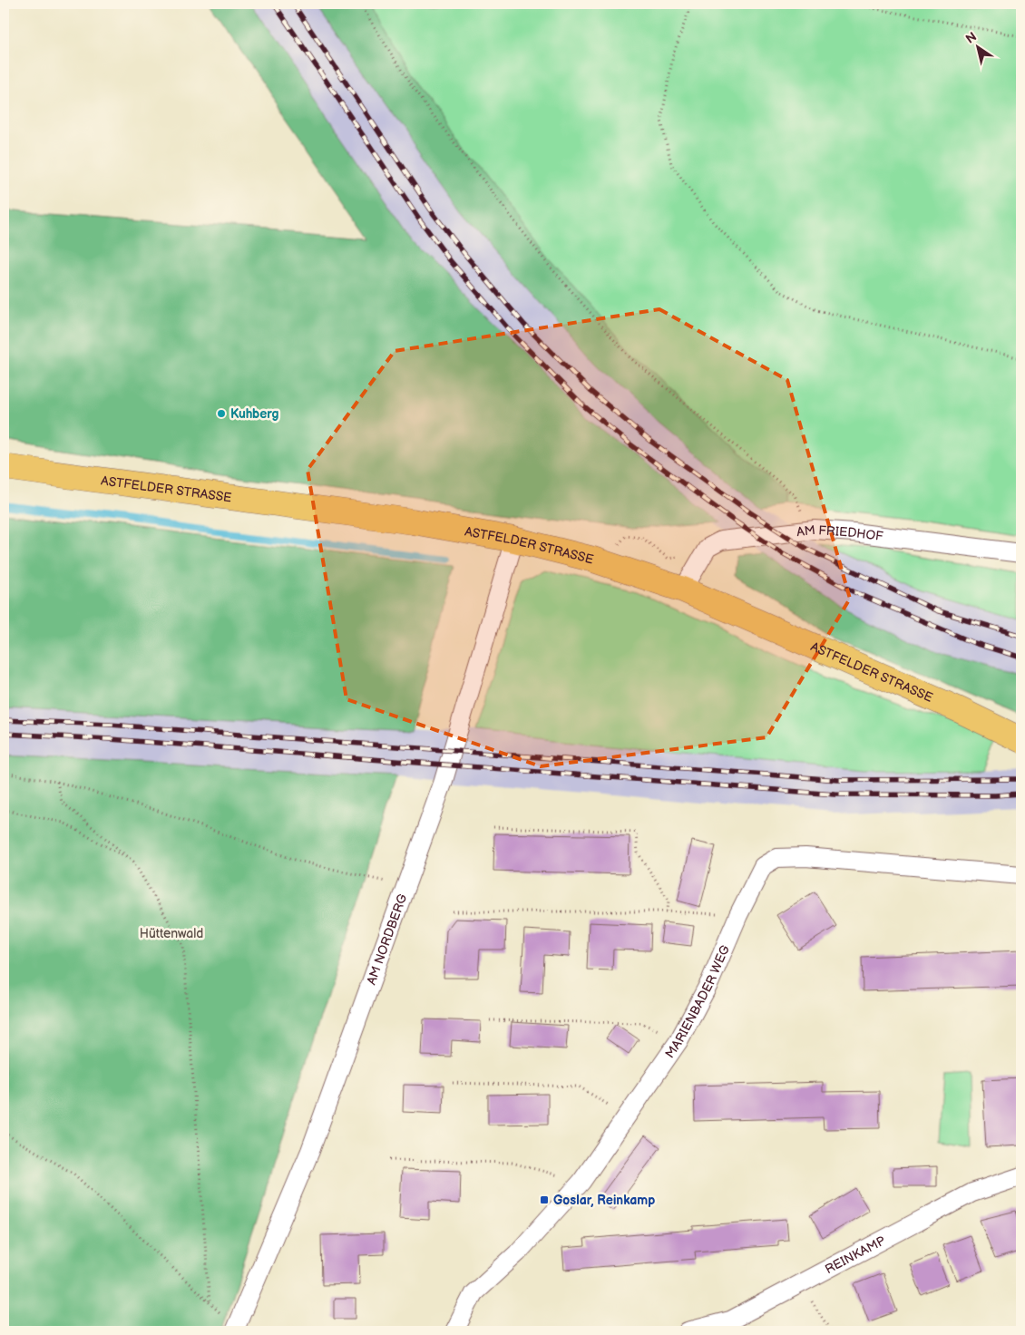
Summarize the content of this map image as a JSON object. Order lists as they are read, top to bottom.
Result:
{
  "streets": {
    "main road": ["ASTFELDER STRASSE"],
    "street": [
      "AM FRIEDHOF",
      "AM NORDBERG",
      "MARIENBADER WEG",
      "REINKAMP"
    ]
  },
  "crossings": [
    ["ASTFELDER STRASSE", "AM FRIEDHOF"],
    ["ASTFELDER STRASSE", "AM NORDBERG"]
  ],
  "parks": ["Hüttenwald"],
  "places": {
    "other": ["Kuhberg"],
    "transit": ["Goslar, Reinkamp"]
  },
  "north": "top left"
}
